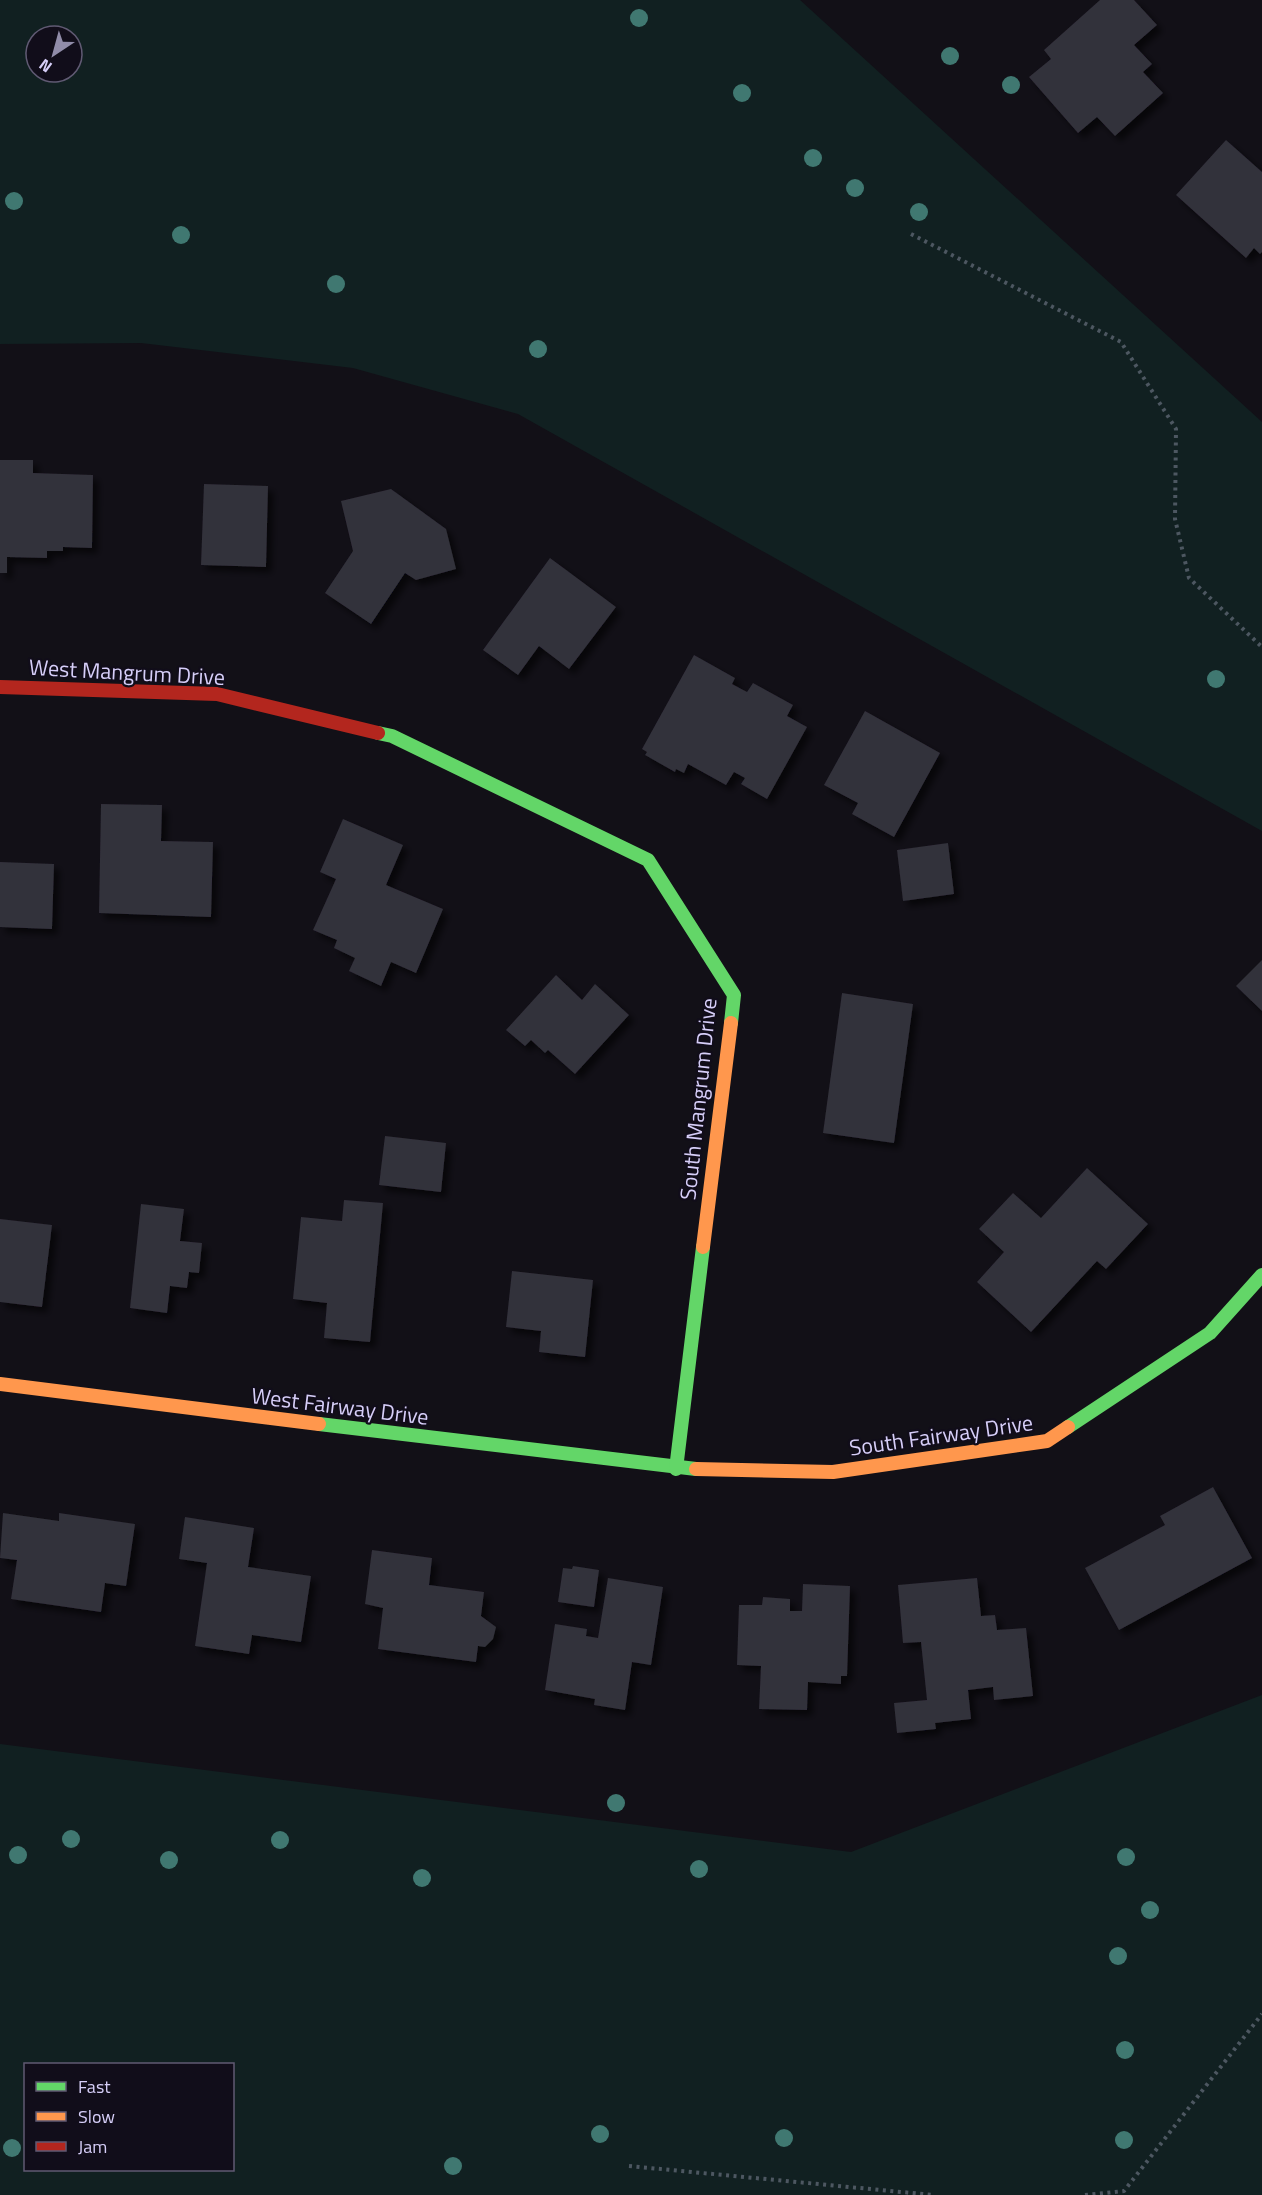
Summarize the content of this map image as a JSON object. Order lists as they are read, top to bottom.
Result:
{
  "streets": {
    "street": [
      "West Mangrum Drive",
      "South Mangrum Drive",
      "West Fairway Drive",
      "South Fairway Drive"
    ]
  },
  "crossings": [
    ["West Mangrum Drive", "South Mangrum Drive"],
    ["South Mangrum Drive", "West Fairway Drive"],
    ["South Mangrum Drive", "South Fairway Drive"],
    ["West Fairway Drive", "South Fairway Drive"]
  ],
  "legend": ["Fast", "Slow", "Jam"],
  "north": "bottom left"
}
